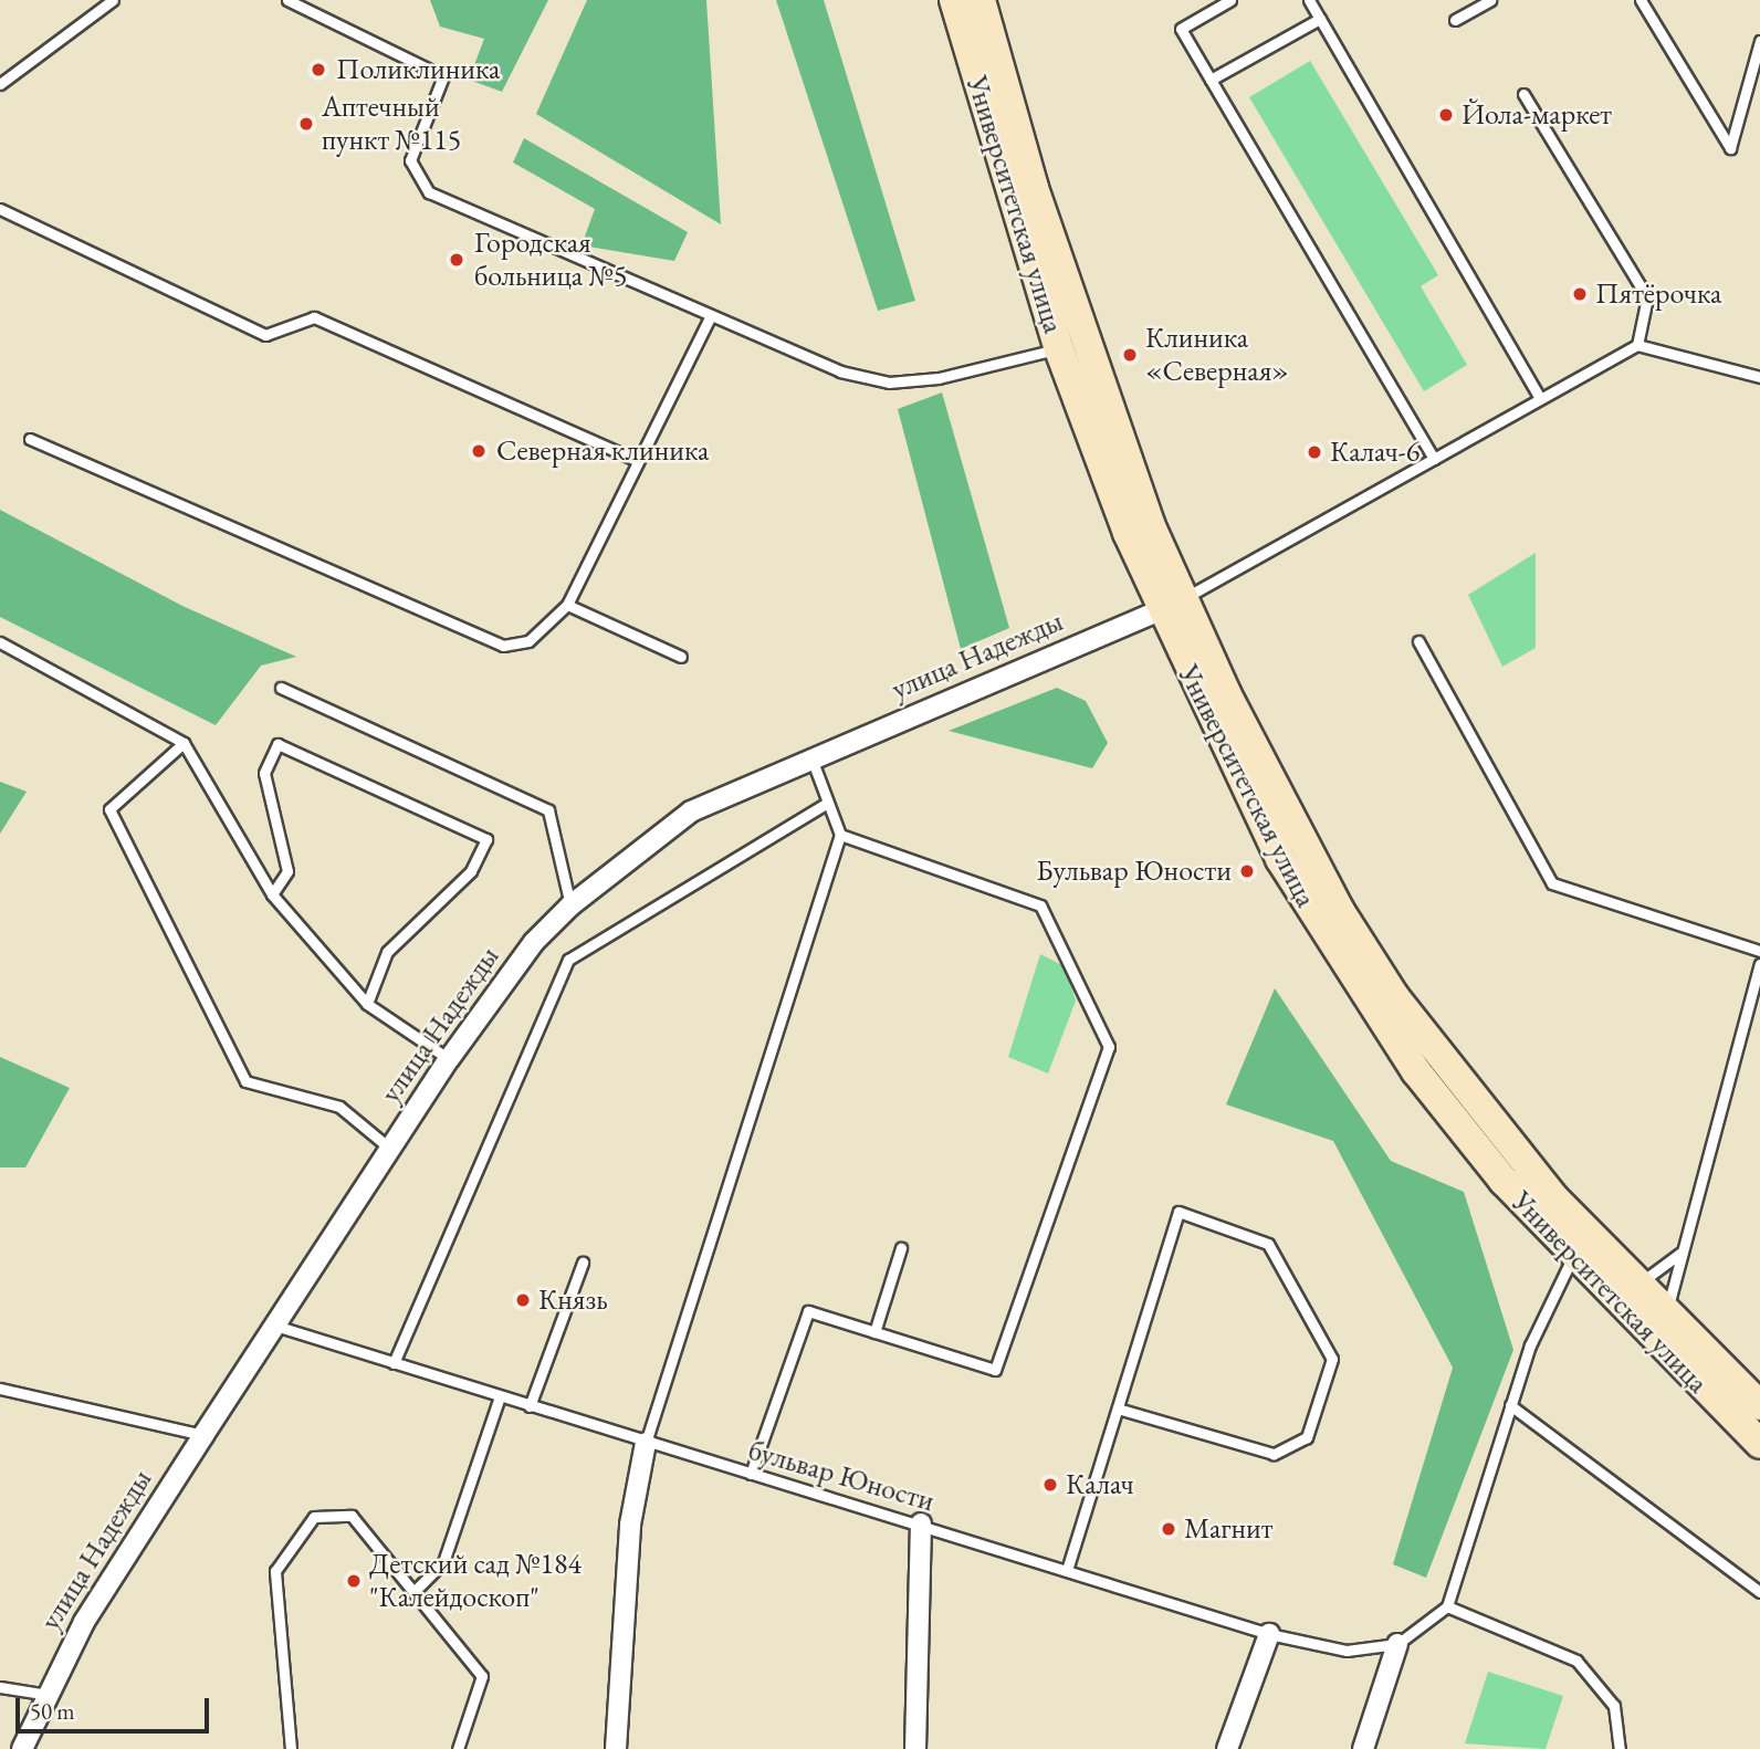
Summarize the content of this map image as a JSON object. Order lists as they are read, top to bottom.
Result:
{
  "streets": {
    "main road": ["Университетская улица"],
    "street": ["улица Надежды"],
    "lane": ["бульвар Юности"]
  },
  "crossings": [
    ["Университетская улица", "улица Надежды"],
    ["улица Надежды", "бульвар Юности"]
  ],
  "places": [
    "Поликлиника",
    "Йола-маркет",
    "Аптечный пункт №115",
    "Городская больница №5",
    "Пятёрочка",
    "Клиника «Северная»",
    "Северная клиника",
    "Калач-6",
    "Бульвар Юности",
    "Князь",
    "Калач",
    "Магнит",
    "Детский сад №184 \"Калейдоскоп\""
  ],
  "scale_bar": "50 m"
}
